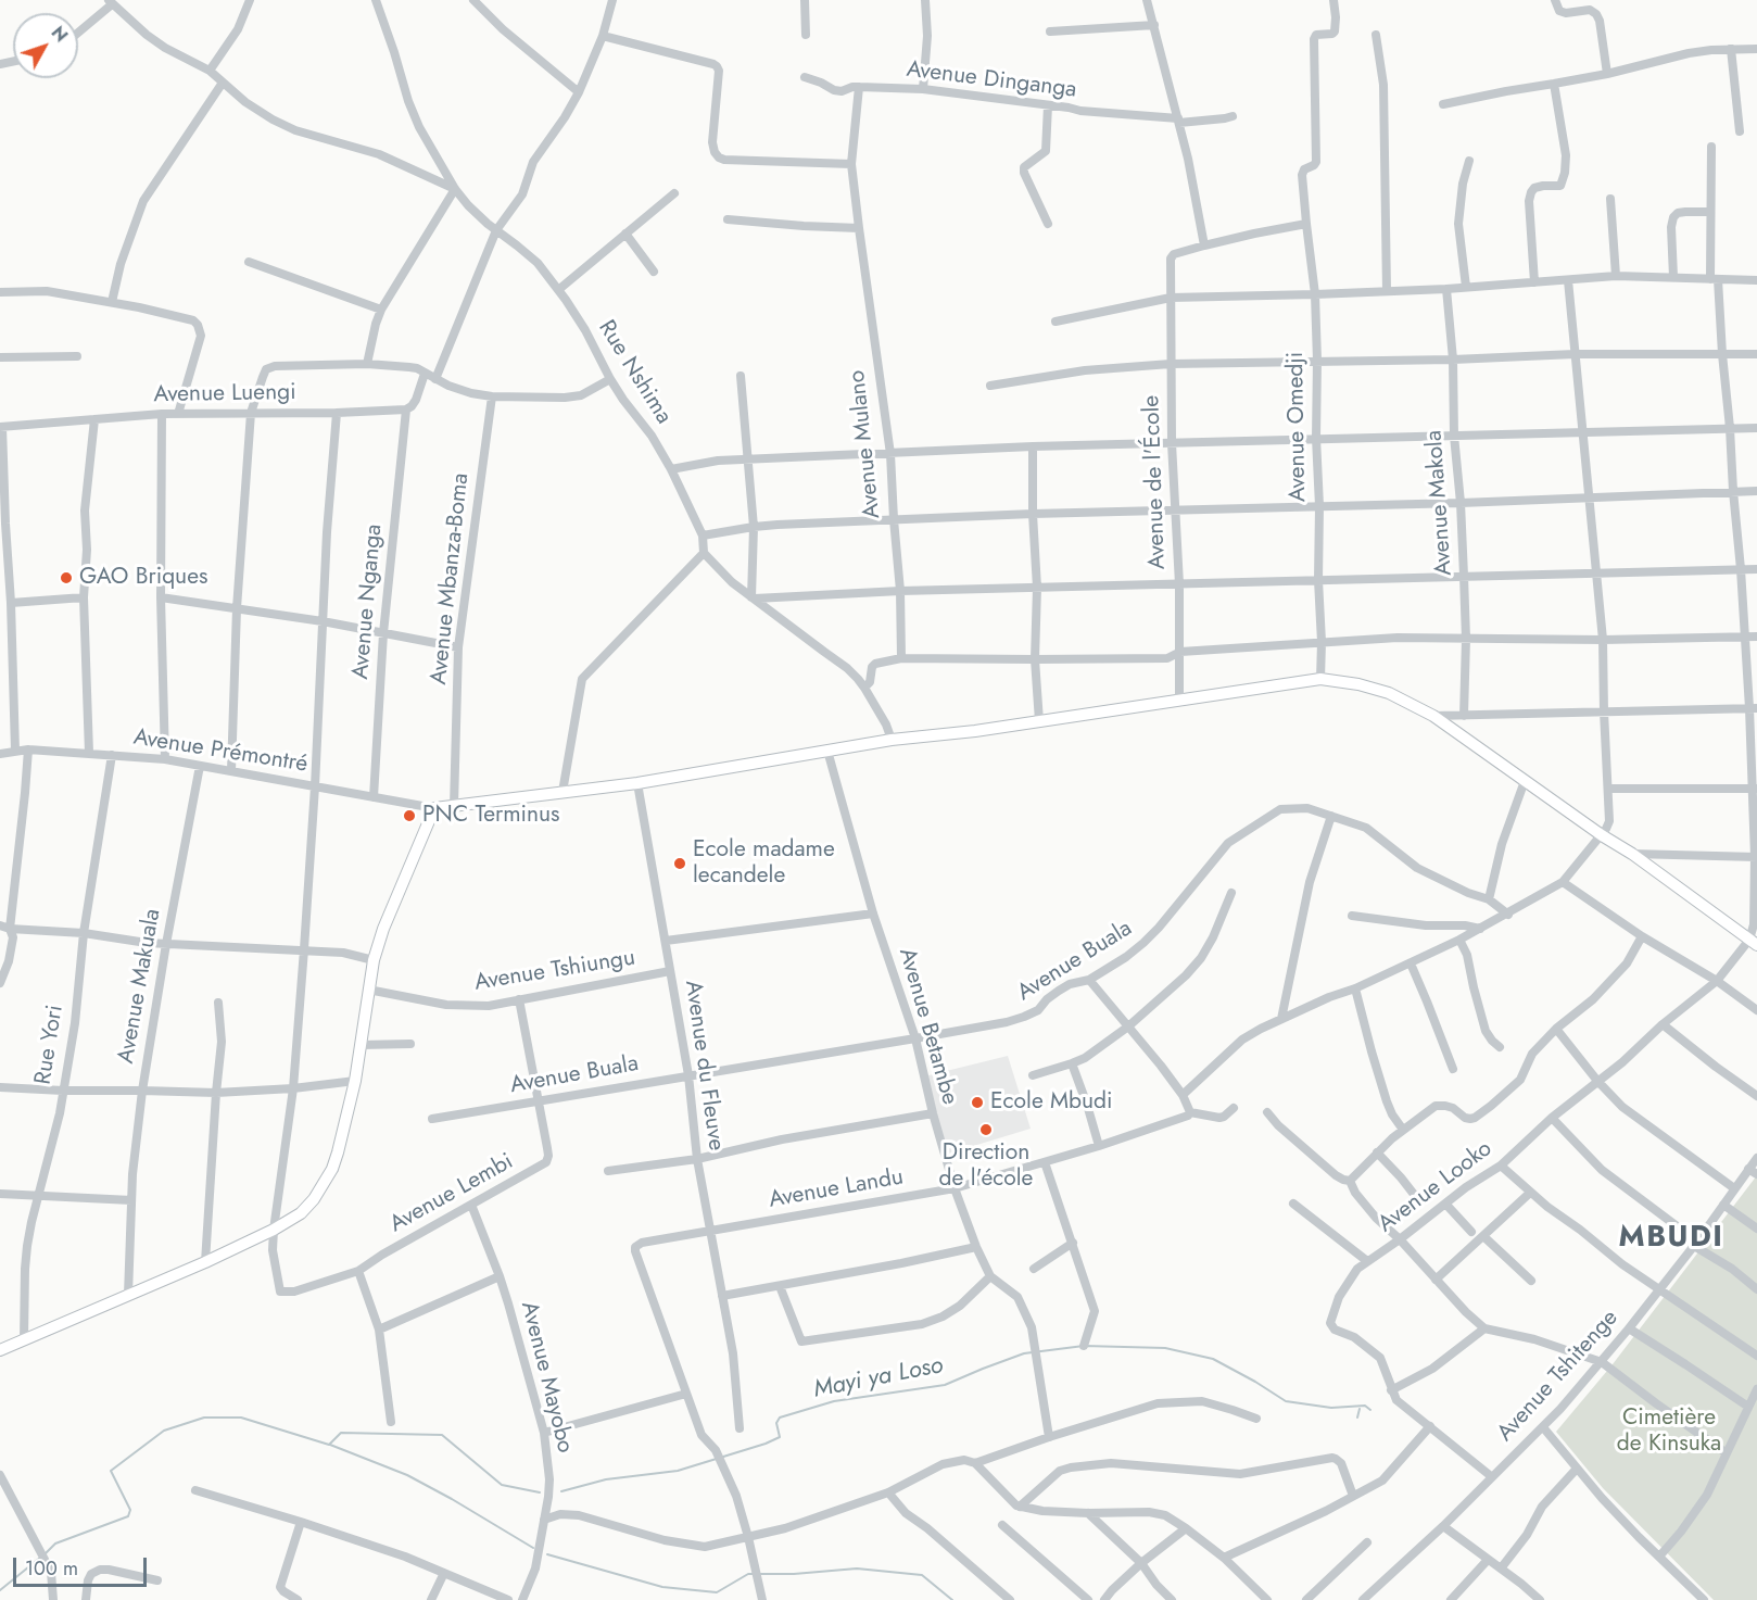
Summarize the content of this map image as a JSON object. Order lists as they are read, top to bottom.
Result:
{
  "streets": {
    "street": [
      "Avenue Dinganga",
      "Rue Nshima",
      "Avenue Luengi",
      "Avenue Omedji",
      "Avenue Mulano",
      "Avenue de l'École",
      "Avenue Makola",
      "Avenue Mbanza-Boma",
      "Avenue Nganga",
      "Avenue Prémontré",
      "Avenue Buala",
      "Avenue Tshiungu",
      "Avenue Makuala",
      "Avenue Betambe",
      "Rue Yori",
      "Avenue du Fleuve",
      "Avenue Looko",
      "Avenue Landu",
      "Avenue Lembi",
      "Avenue Tshitenge",
      "Avenue Mayobo"
    ]
  },
  "crossings": [
    ["Avenue Dinganga", "Avenue Mulano"],
    ["Avenue Luengi", "Avenue Nganga"],
    ["Avenue Nganga", "Avenue Prémontré"],
    ["Avenue Prémontré", "Avenue Makuala"],
    ["Avenue Prémontré", "Rue Yori"],
    ["Avenue Buala", "Avenue Betambe"],
    ["Avenue Buala", "Avenue du Fleuve"],
    ["Avenue Buala", "Avenue Lembi"],
    ["Avenue Tshiungu", "Avenue du Fleuve"],
    ["Avenue Tshiungu", "Avenue Lembi"],
    ["Avenue Betambe", "Avenue Landu"],
    ["Avenue du Fleuve", "Avenue Landu"],
    ["Avenue Looko", "Avenue Tshitenge"],
    ["Avenue Lembi", "Avenue Mayobo"]
  ],
  "districts": ["MBUDI"],
  "water": ["Mayi ya Loso"],
  "parks": ["Cimetière de Kinsuka"],
  "places": [
    "GAO Briques",
    "PNC Terminus",
    "Ecole madame lecandele",
    "Ecole Mbudi",
    "Direction de l'école"
  ],
  "scale_bar": "100 m",
  "north": "top right"
}
